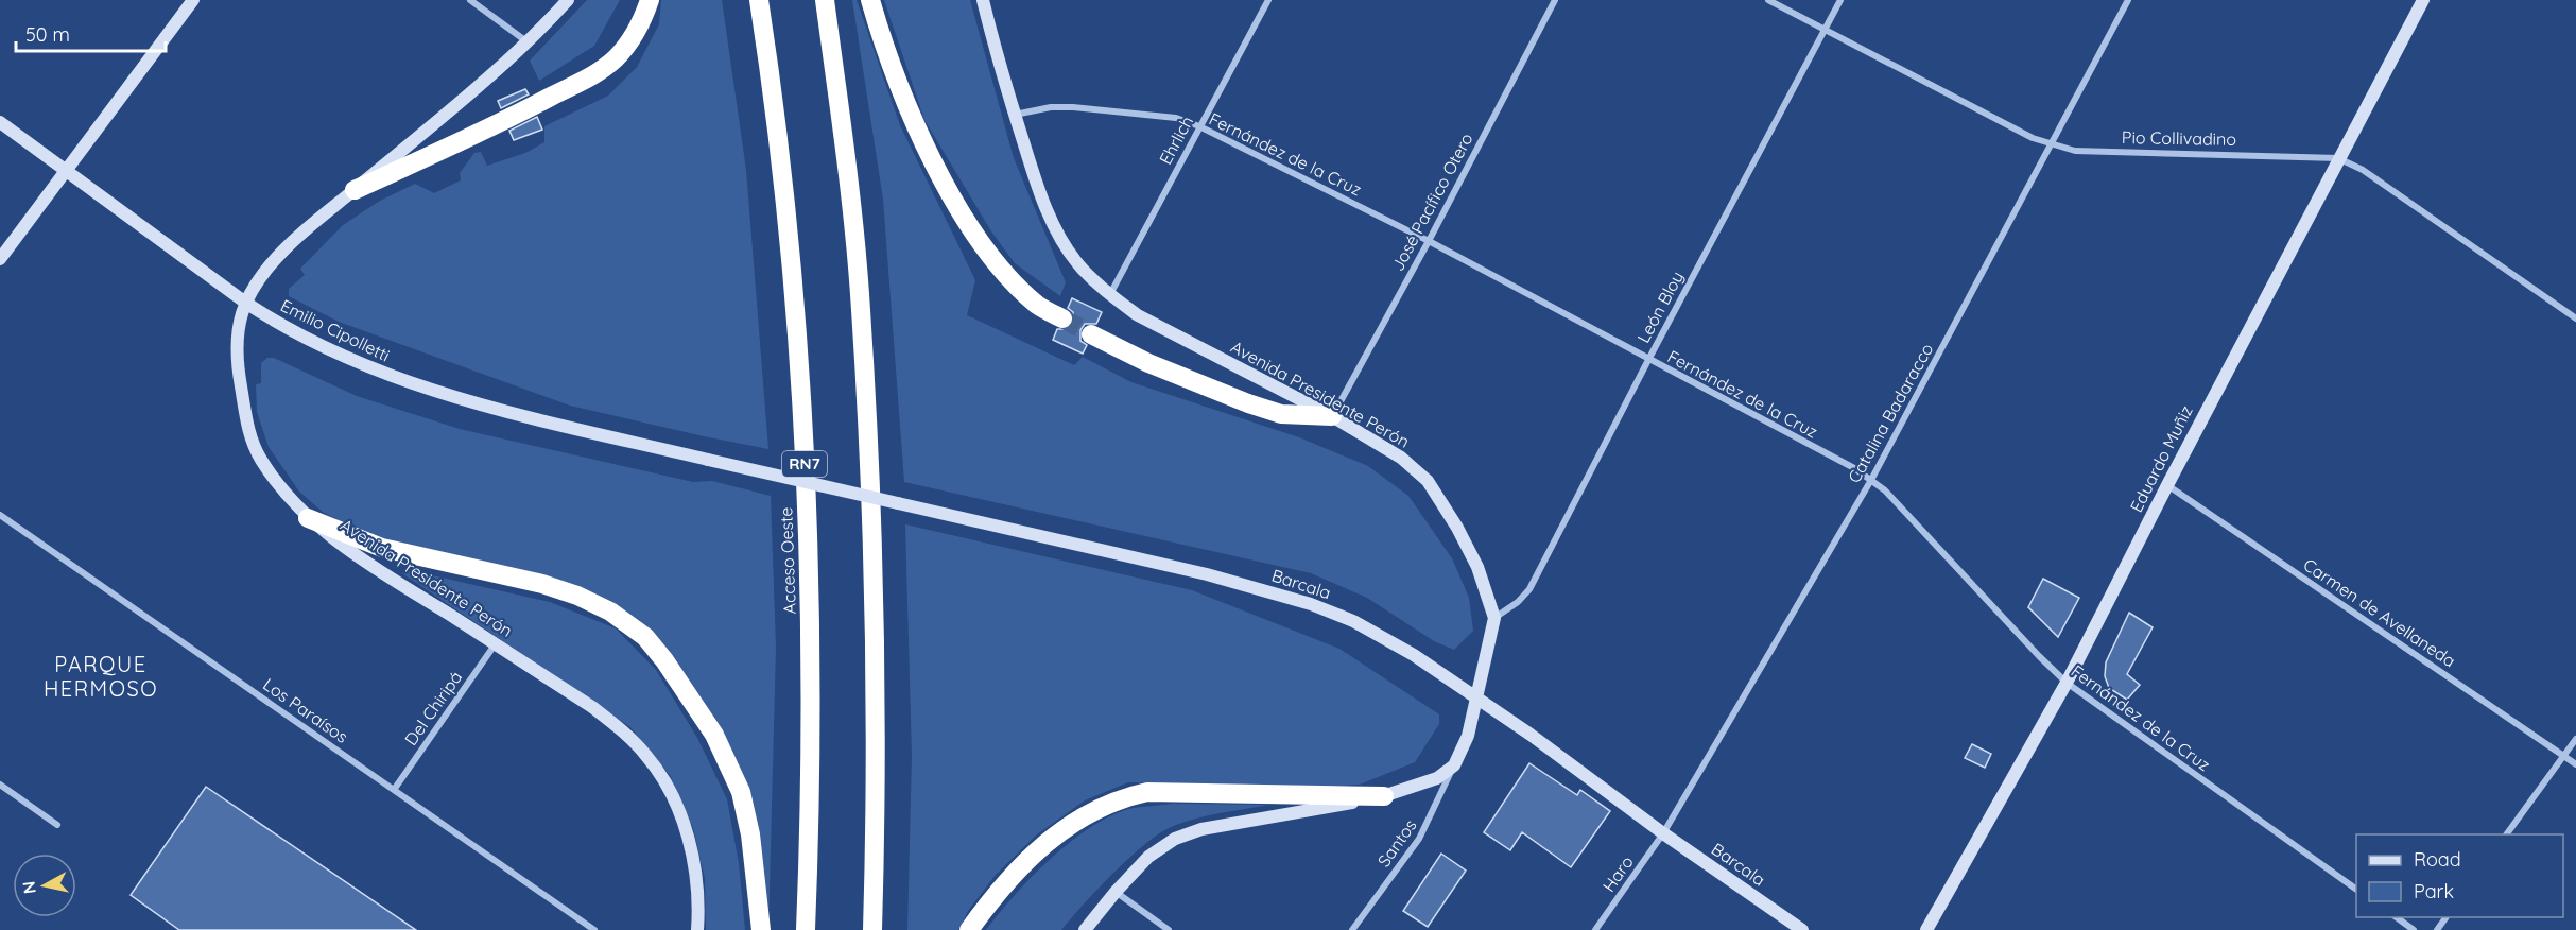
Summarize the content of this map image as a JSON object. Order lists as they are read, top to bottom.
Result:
{
  "streets": {
    "highway": ["RN7", "Acceso Oeste"],
    "street": [
      "Pio Collivadino",
      "Ehrlich",
      "Fernández de la Cruz",
      "José Pacífico Otero",
      "León Bloy",
      "Emilio Cipolletti",
      "Avenida Presidente Perón",
      "Catalina Badaracco",
      "Eduardo Muñiz",
      "Barcala",
      "Carmen de Avellaneda",
      "Del Chiripá",
      "Los Paraísos",
      "Santos",
      "Haro"
    ]
  },
  "crossings": [
    ["Pio Collivadino", "León Bloy"],
    ["Pio Collivadino", "Catalina Badaracco"],
    ["Pio Collivadino", "Eduardo Muñiz"],
    ["Ehrlich", "Fernández de la Cruz"],
    ["Ehrlich", "Avenida Presidente Perón"],
    ["Fernández de la Cruz", "José Pacífico Otero"],
    ["Fernández de la Cruz", "León Bloy"],
    ["Fernández de la Cruz", "Avenida Presidente Perón"],
    ["Fernández de la Cruz", "Catalina Badaracco"],
    ["Fernández de la Cruz", "Eduardo Muñiz"],
    ["José Pacífico Otero", "Avenida Presidente Perón"],
    ["León Bloy", "Avenida Presidente Perón"],
    ["Emilio Cipolletti", "Avenida Presidente Perón"],
    ["Emilio Cipolletti", "Barcala"],
    ["Avenida Presidente Perón", "Del Chiripá"],
    ["Catalina Badaracco", "Barcala"],
    ["Catalina Badaracco", "Haro"],
    ["Eduardo Muñiz", "Carmen de Avellaneda"],
    ["Barcala", "Haro"],
    ["Del Chiripá", "Los Paraísos"]
  ],
  "districts": ["PARQUE HERMOSO"],
  "legend": ["Road", "Park"],
  "scale_bar": "50 m",
  "north": "left"
}
